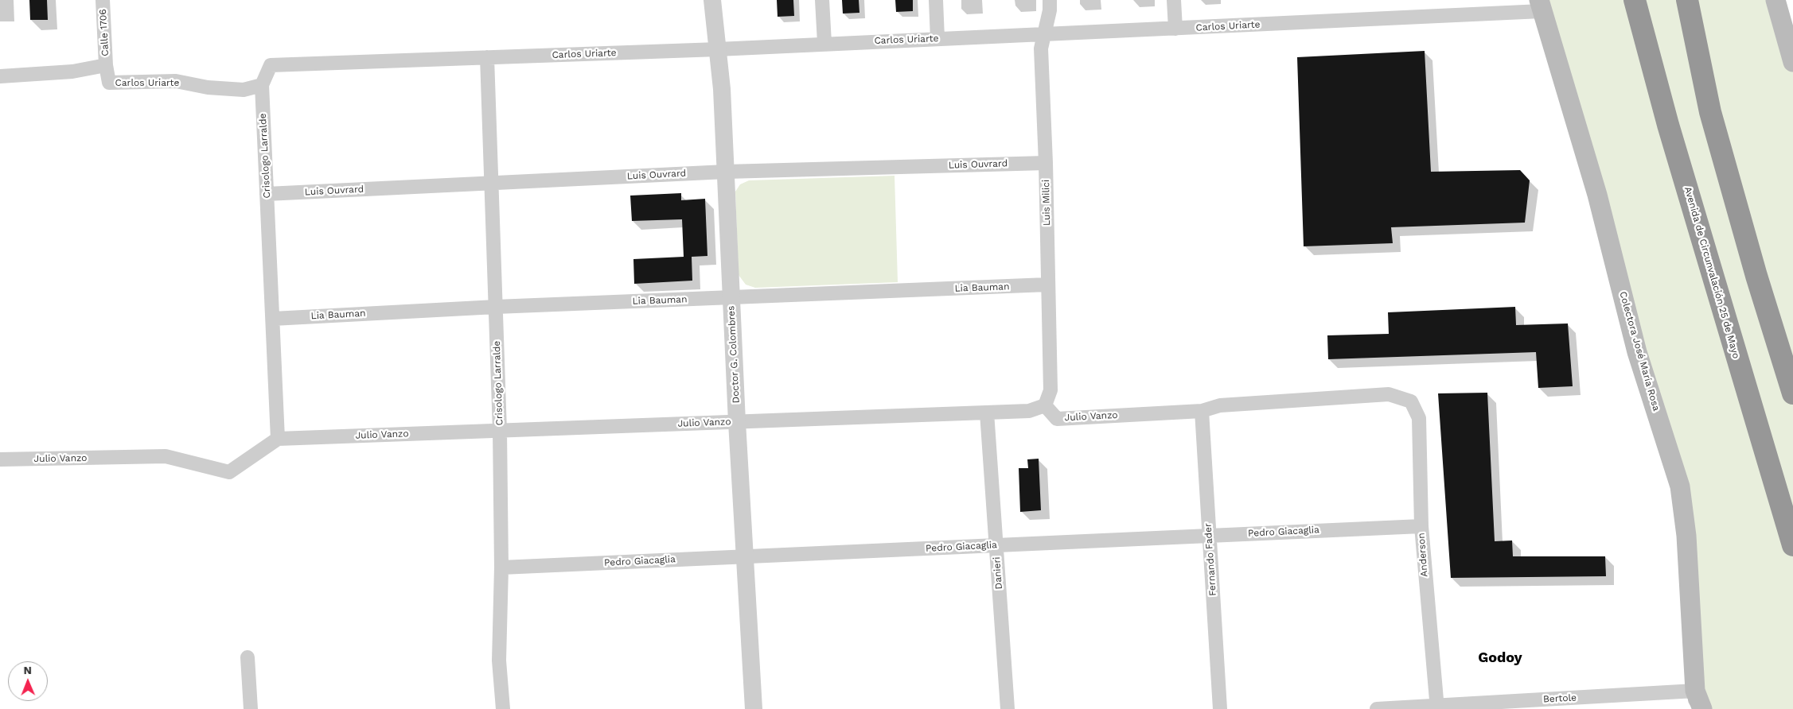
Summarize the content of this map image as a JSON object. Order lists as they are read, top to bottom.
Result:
{
  "streets": {
    "highway": ["Avenida de Circunvalación 25 de Mayo"],
    "main road": ["Colectora José María Rosa"],
    "street": [
      "Carlos Uriarte",
      "Calle 1706",
      "Crisologo Larralde",
      "Luis Ouvrard",
      "Luis Milici",
      "Lia Bauman",
      "Doctor G. Colombres",
      "Julio Vanzo",
      "Pedro Giacaglia",
      "Anderson",
      "Fernando Fader",
      "Danieri",
      "Bertole"
    ]
  },
  "crossings": [
    ["Carlos Uriarte", "Calle 1706"],
    ["Carlos Uriarte", "Crisologo Larralde"],
    ["Carlos Uriarte", "Luis Milici"],
    ["Carlos Uriarte", "Colectora José María Rosa"],
    ["Carlos Uriarte", "Doctor G. Colombres"],
    ["Crisologo Larralde", "Luis Ouvrard"],
    ["Crisologo Larralde", "Lia Bauman"],
    ["Crisologo Larralde", "Julio Vanzo"],
    ["Crisologo Larralde", "Pedro Giacaglia"],
    ["Luis Ouvrard", "Luis Milici"],
    ["Luis Ouvrard", "Doctor G. Colombres"],
    ["Luis Milici", "Lia Bauman"],
    ["Luis Milici", "Julio Vanzo"],
    ["Lia Bauman", "Doctor G. Colombres"],
    ["Colectora José María Rosa", "Bertole"],
    ["Doctor G. Colombres", "Julio Vanzo"],
    ["Doctor G. Colombres", "Pedro Giacaglia"],
    ["Julio Vanzo", "Anderson"],
    ["Julio Vanzo", "Fernando Fader"],
    ["Julio Vanzo", "Danieri"],
    ["Pedro Giacaglia", "Anderson"],
    ["Pedro Giacaglia", "Fernando Fader"],
    ["Pedro Giacaglia", "Danieri"],
    ["Anderson", "Bertole"]
  ],
  "districts": ["Godoy"],
  "north": "top"
}
